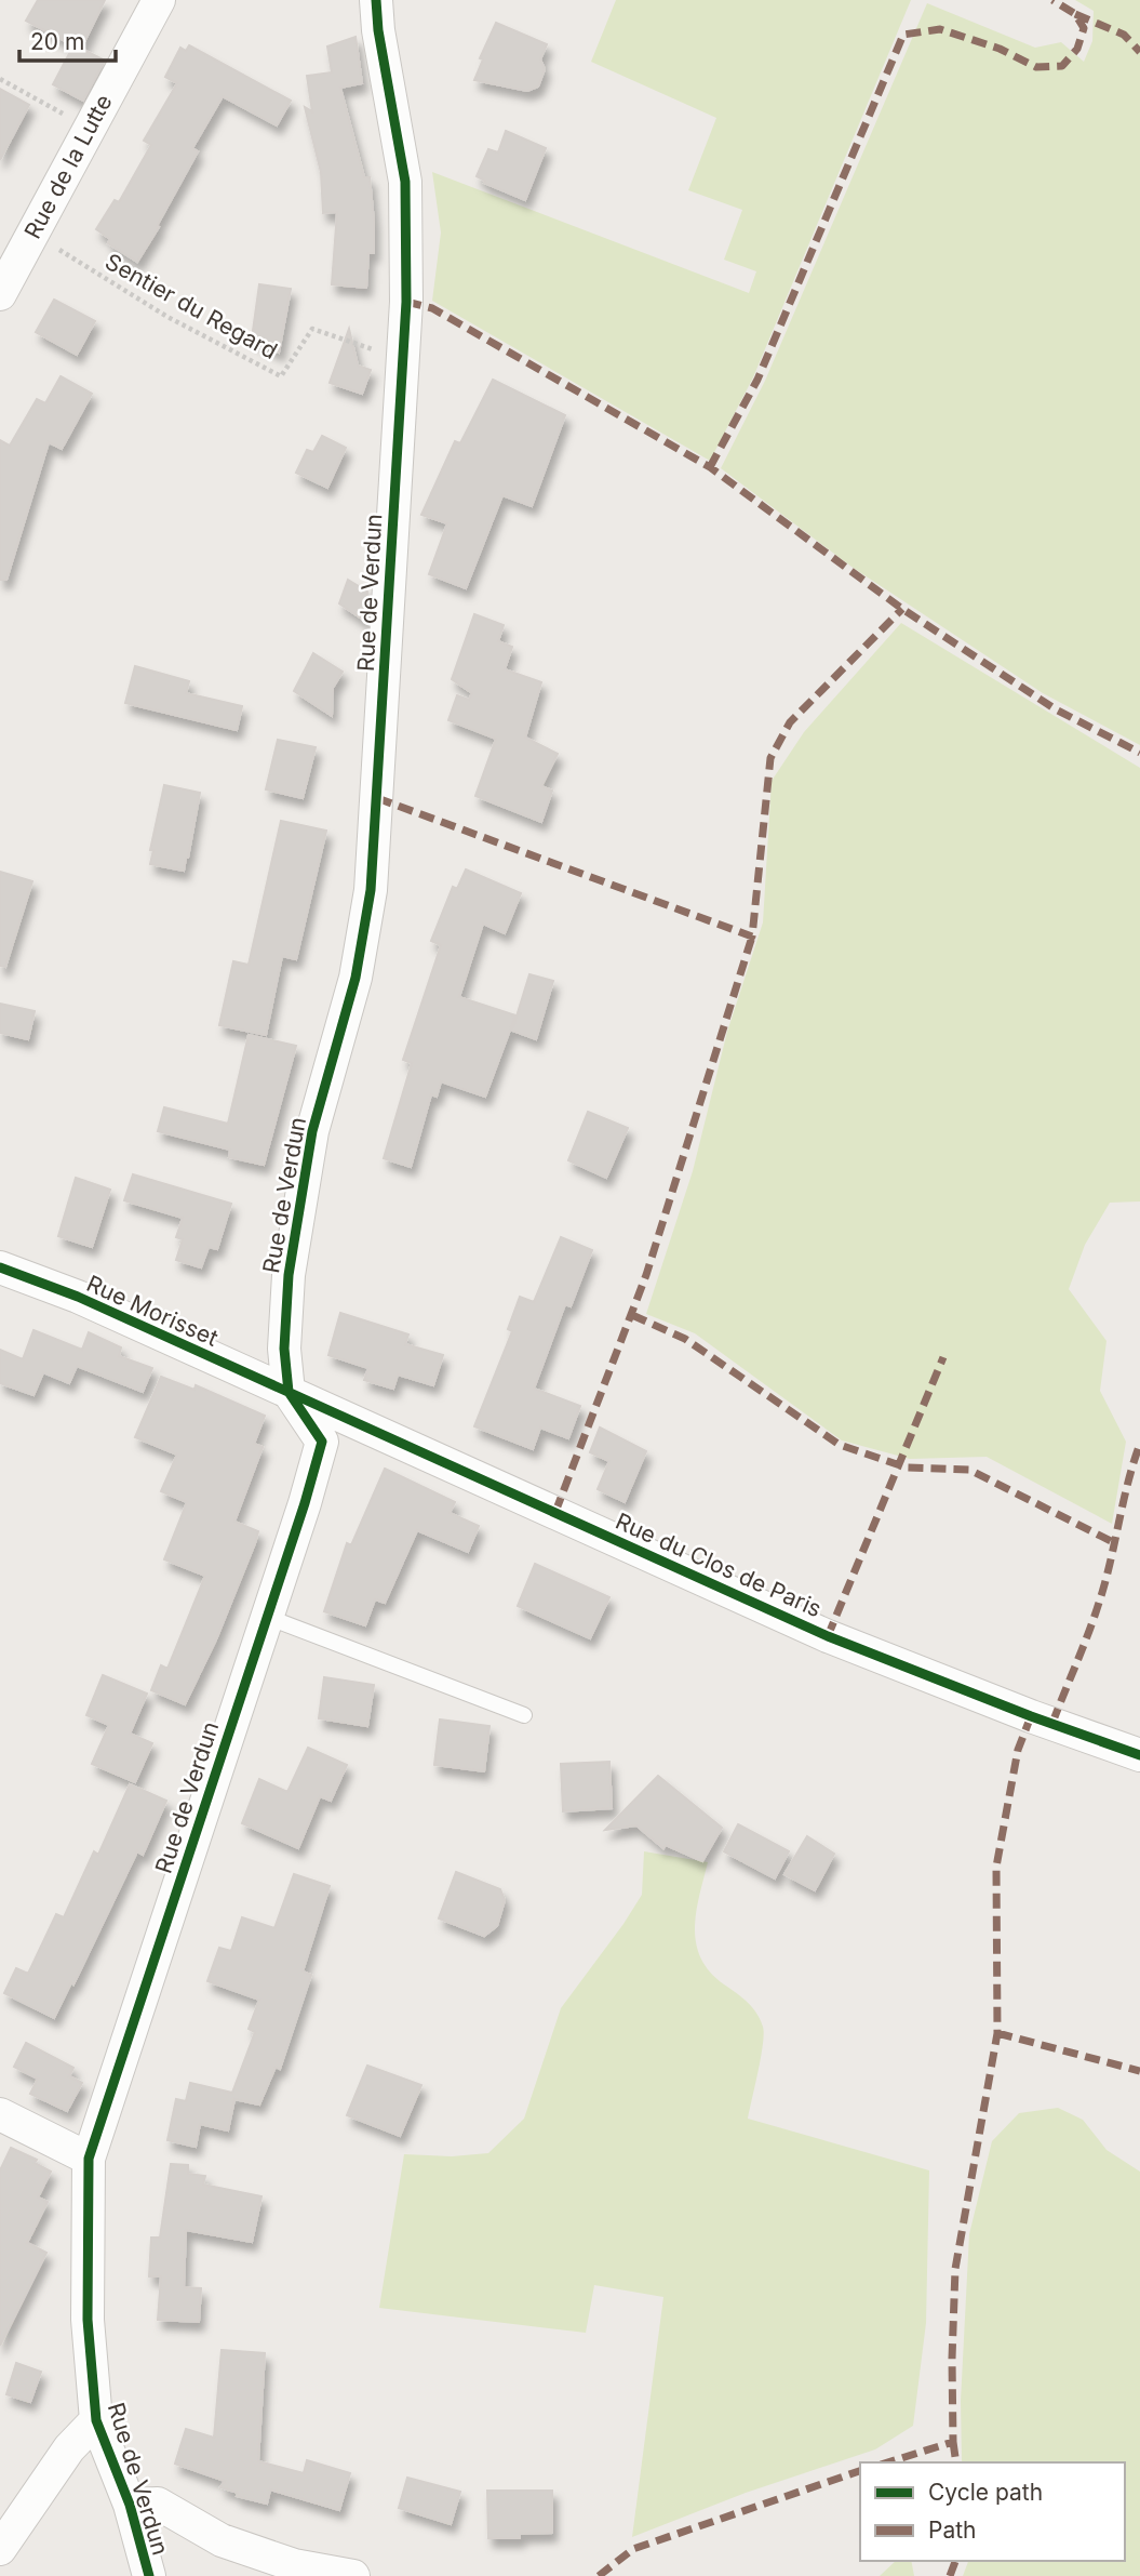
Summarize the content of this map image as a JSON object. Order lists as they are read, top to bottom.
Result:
{
  "streets": {
    "street": [
      "Rue de la Lutte",
      "Rue de Verdun",
      "Rue Morisset",
      "Rue du Clos de Paris"
    ],
    "path": ["Sentier du Regard"]
  },
  "crossings": [
    ["Rue de la Lutte", "Sentier du Regard"],
    ["Sentier du Regard", "Rue de Verdun"],
    ["Rue de Verdun", "Rue Morisset"],
    ["Rue de Verdun", "Rue du Clos de Paris"],
    ["Rue Morisset", "Rue du Clos de Paris"]
  ],
  "legend": ["Cycle path", "Path"],
  "scale_bar": "20 m"
}
